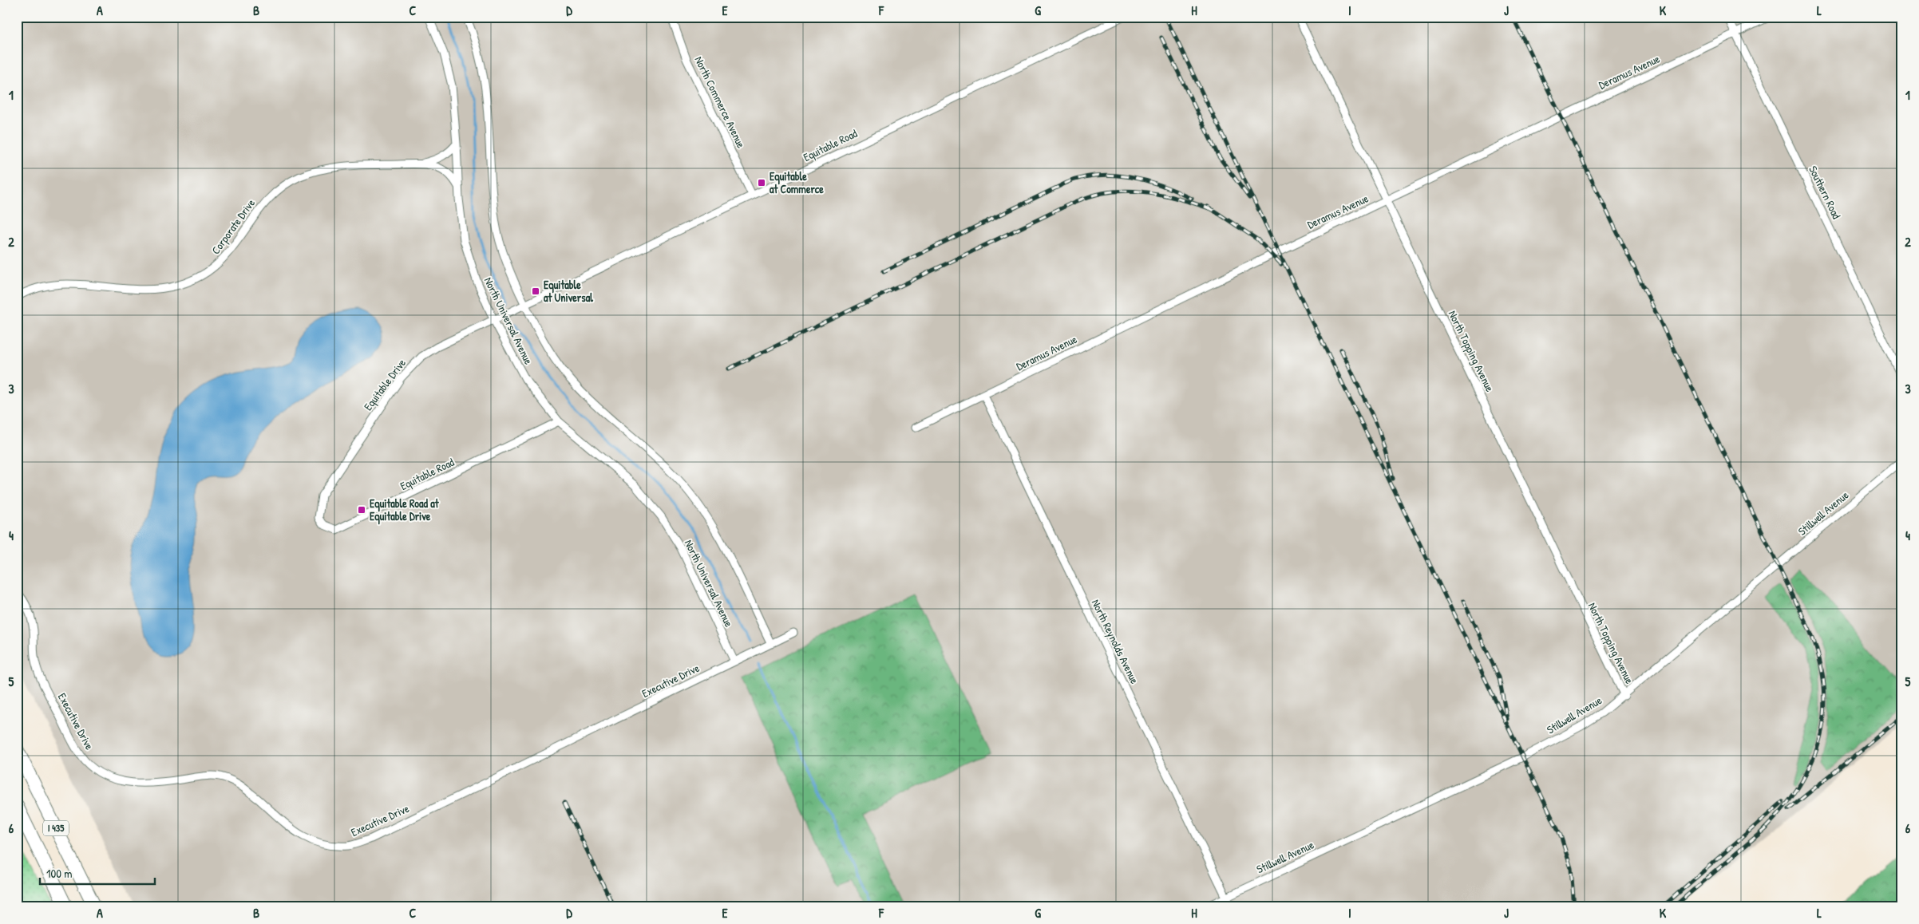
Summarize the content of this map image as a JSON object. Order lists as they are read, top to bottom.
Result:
{
  "streets": {
    "highway": ["I 435"],
    "street": [
      "Deramus Avenue",
      "North Commerce Avenue",
      "Equitable Road",
      "Southern Road",
      "Corporate Drive",
      "North Universal Avenue",
      "North Topping Avenue",
      "Equitable Drive",
      "Stillwell Avenue",
      "North Reynolds Avenue",
      "Executive Drive"
    ]
  },
  "crossings": [
    ["Deramus Avenue", "Southern Road"],
    ["Deramus Avenue", "North Topping Avenue"],
    ["Deramus Avenue", "North Reynolds Avenue"],
    ["North Commerce Avenue", "Equitable Road"],
    ["Equitable Road", "North Universal Avenue"],
    ["Equitable Road", "Equitable Drive"],
    ["Corporate Drive", "North Universal Avenue"],
    ["North Universal Avenue", "Equitable Drive"],
    ["North Universal Avenue", "Executive Drive"],
    ["North Topping Avenue", "Stillwell Avenue"],
    ["Stillwell Avenue", "North Reynolds Avenue"]
  ],
  "places": {
    "transit": ["Equitable at Commerce", "Equitable at Universal", "Equitable Road at Equitable Drive"]
  },
  "scale_bar": "100 m",
  "grid": {
    "columns": [
      "A",
      "B",
      "C",
      "D",
      "E",
      "F",
      "G",
      "H",
      "I",
      "J",
      "K",
      "L"
    ],
    "rows": [
      "1",
      "2",
      "3",
      "4",
      "5",
      "6"
    ]
  }
}
